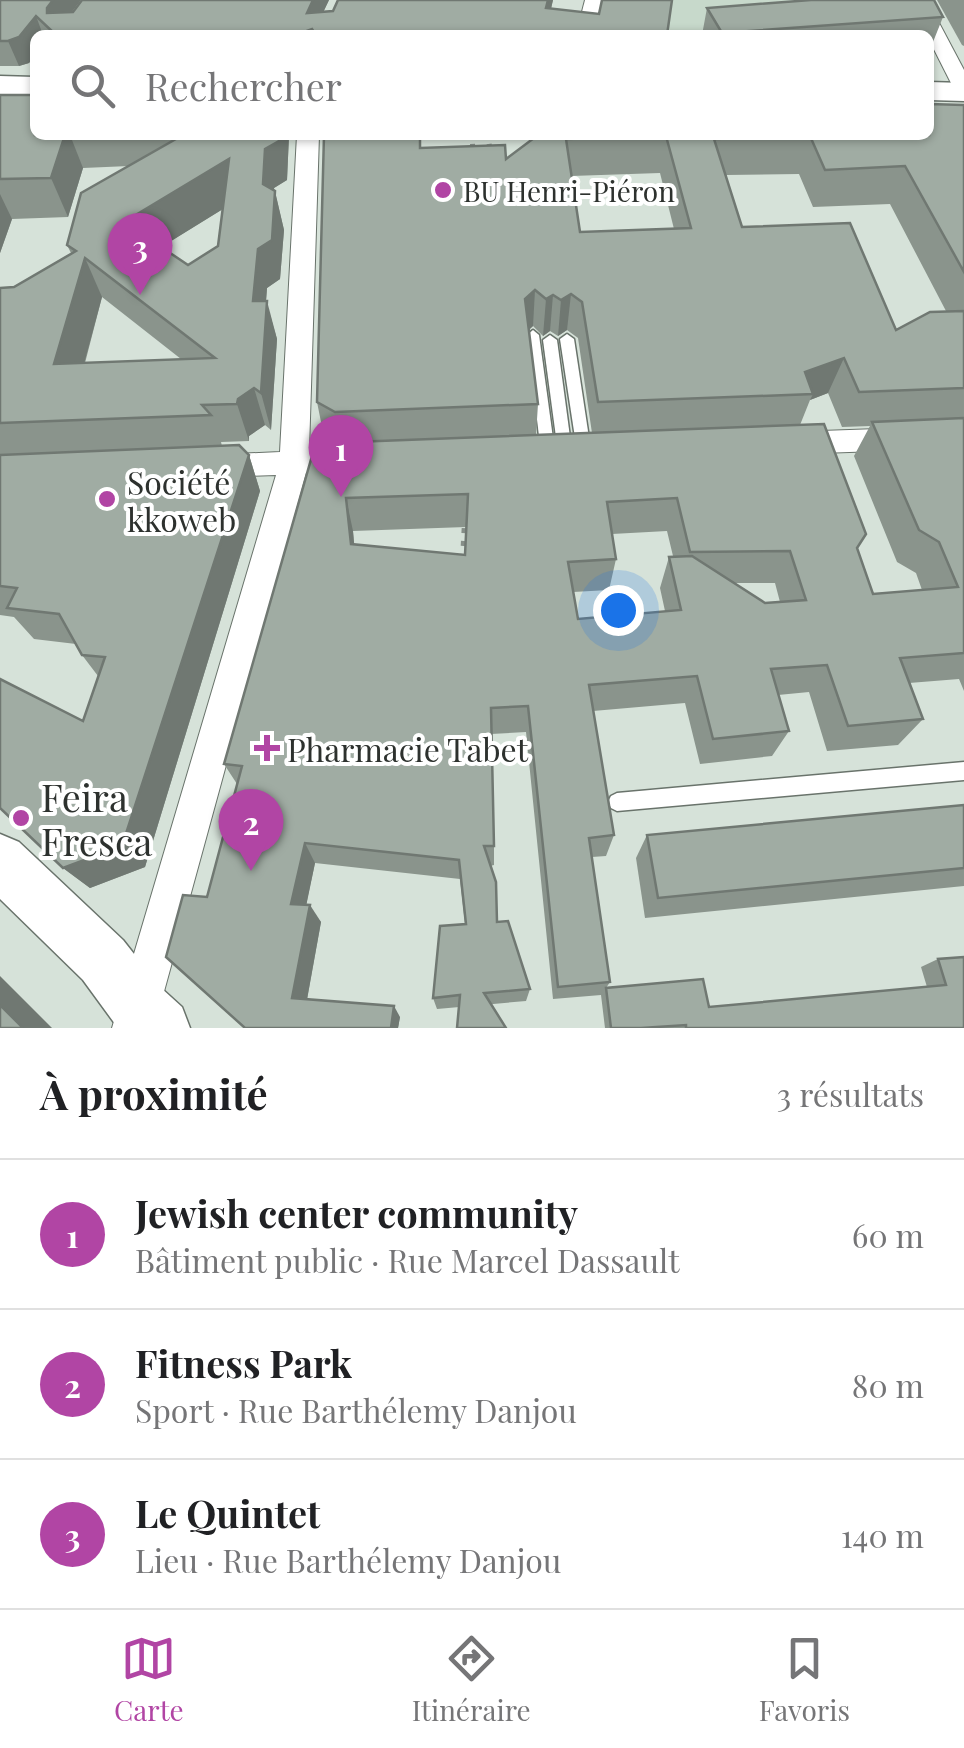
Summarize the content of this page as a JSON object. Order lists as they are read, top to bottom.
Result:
{
  "places": {
    "other": ["BU Henri-Piéron", "Société kkoweb", "Feira Fresca"],
    "health": ["Pharmacie Tabet"]
  },
  "page": {
    "search": "Rechercher",
    "pins": ["3", "1", "2"],
    "heading": ["À proximité", "3 résultats"],
    "list": [
      {
        "mark": "1",
        "name": "Jewish center community",
        "note": "Bâtiment public · Rue Marcel Dassault",
        "value": "60 m"
      },
      {
        "mark": "2",
        "name": "Fitness Park",
        "note": "Sport · Rue Barthélemy Danjou",
        "value": "80 m"
      },
      {
        "mark": "3",
        "name": "Le Quintet",
        "note": "Lieu · Rue Barthélemy Danjou",
        "value": "140 m"
      }
    ],
    "nav": ["Carte", "Itinéraire", "Favoris"]
  }
}
